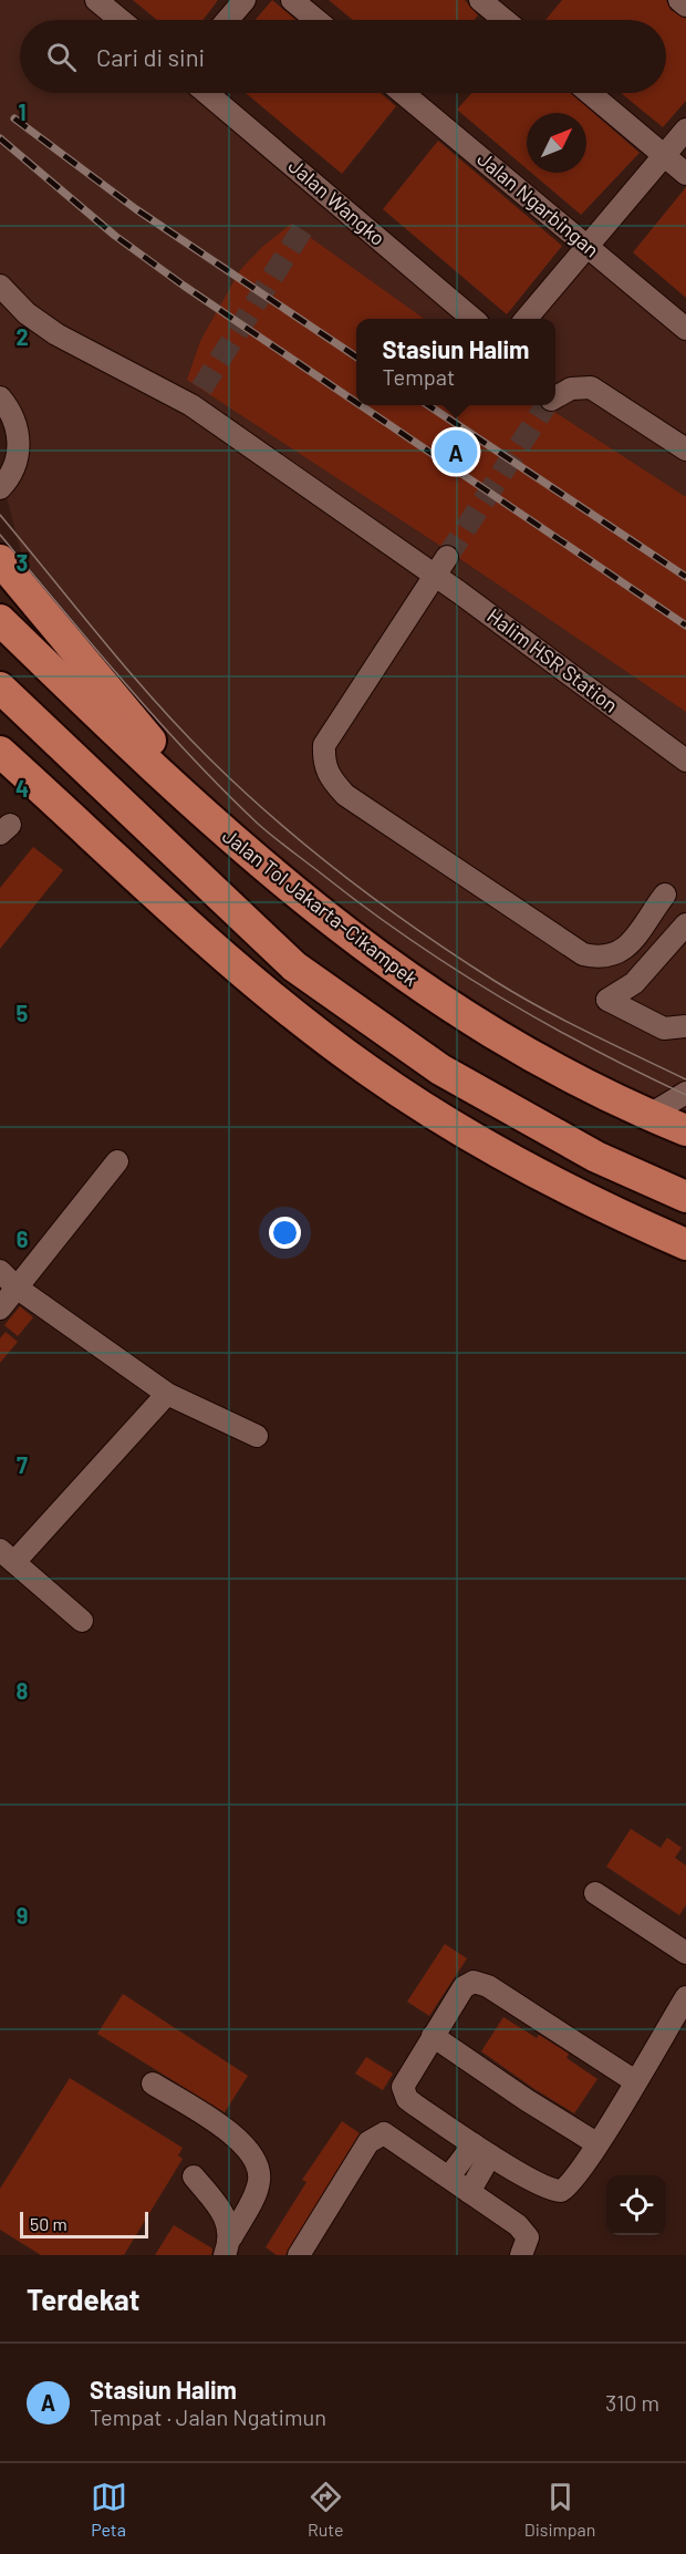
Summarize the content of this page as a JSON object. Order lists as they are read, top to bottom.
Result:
{
  "streets": {
    "highway": ["Jalan Tol Jakarta–Cikampek"],
    "street": ["Jalan Wangko", "Jalan Ngarbingan", "Halim HSR Station"]
  },
  "scale_bar": "50 m",
  "north": "top right",
  "page": {
    "search": "Cari di sini",
    "popup": ["Stasiun Halim", "Tempat"],
    "pins": "A",
    "scale": "50 m",
    "heading": "Terdekat",
    "list": [
      {
        "mark": "A",
        "name": "Stasiun Halim",
        "note": "Tempat · Jalan Ngatimun",
        "value": "310 m"
      }
    ],
    "nav": ["Peta", "Rute", "Disimpan"]
  },
  "grid": {
    "rows": [
      "1",
      "2",
      "3",
      "4",
      "5",
      "6",
      "7",
      "8",
      "9"
    ]
  }
}
